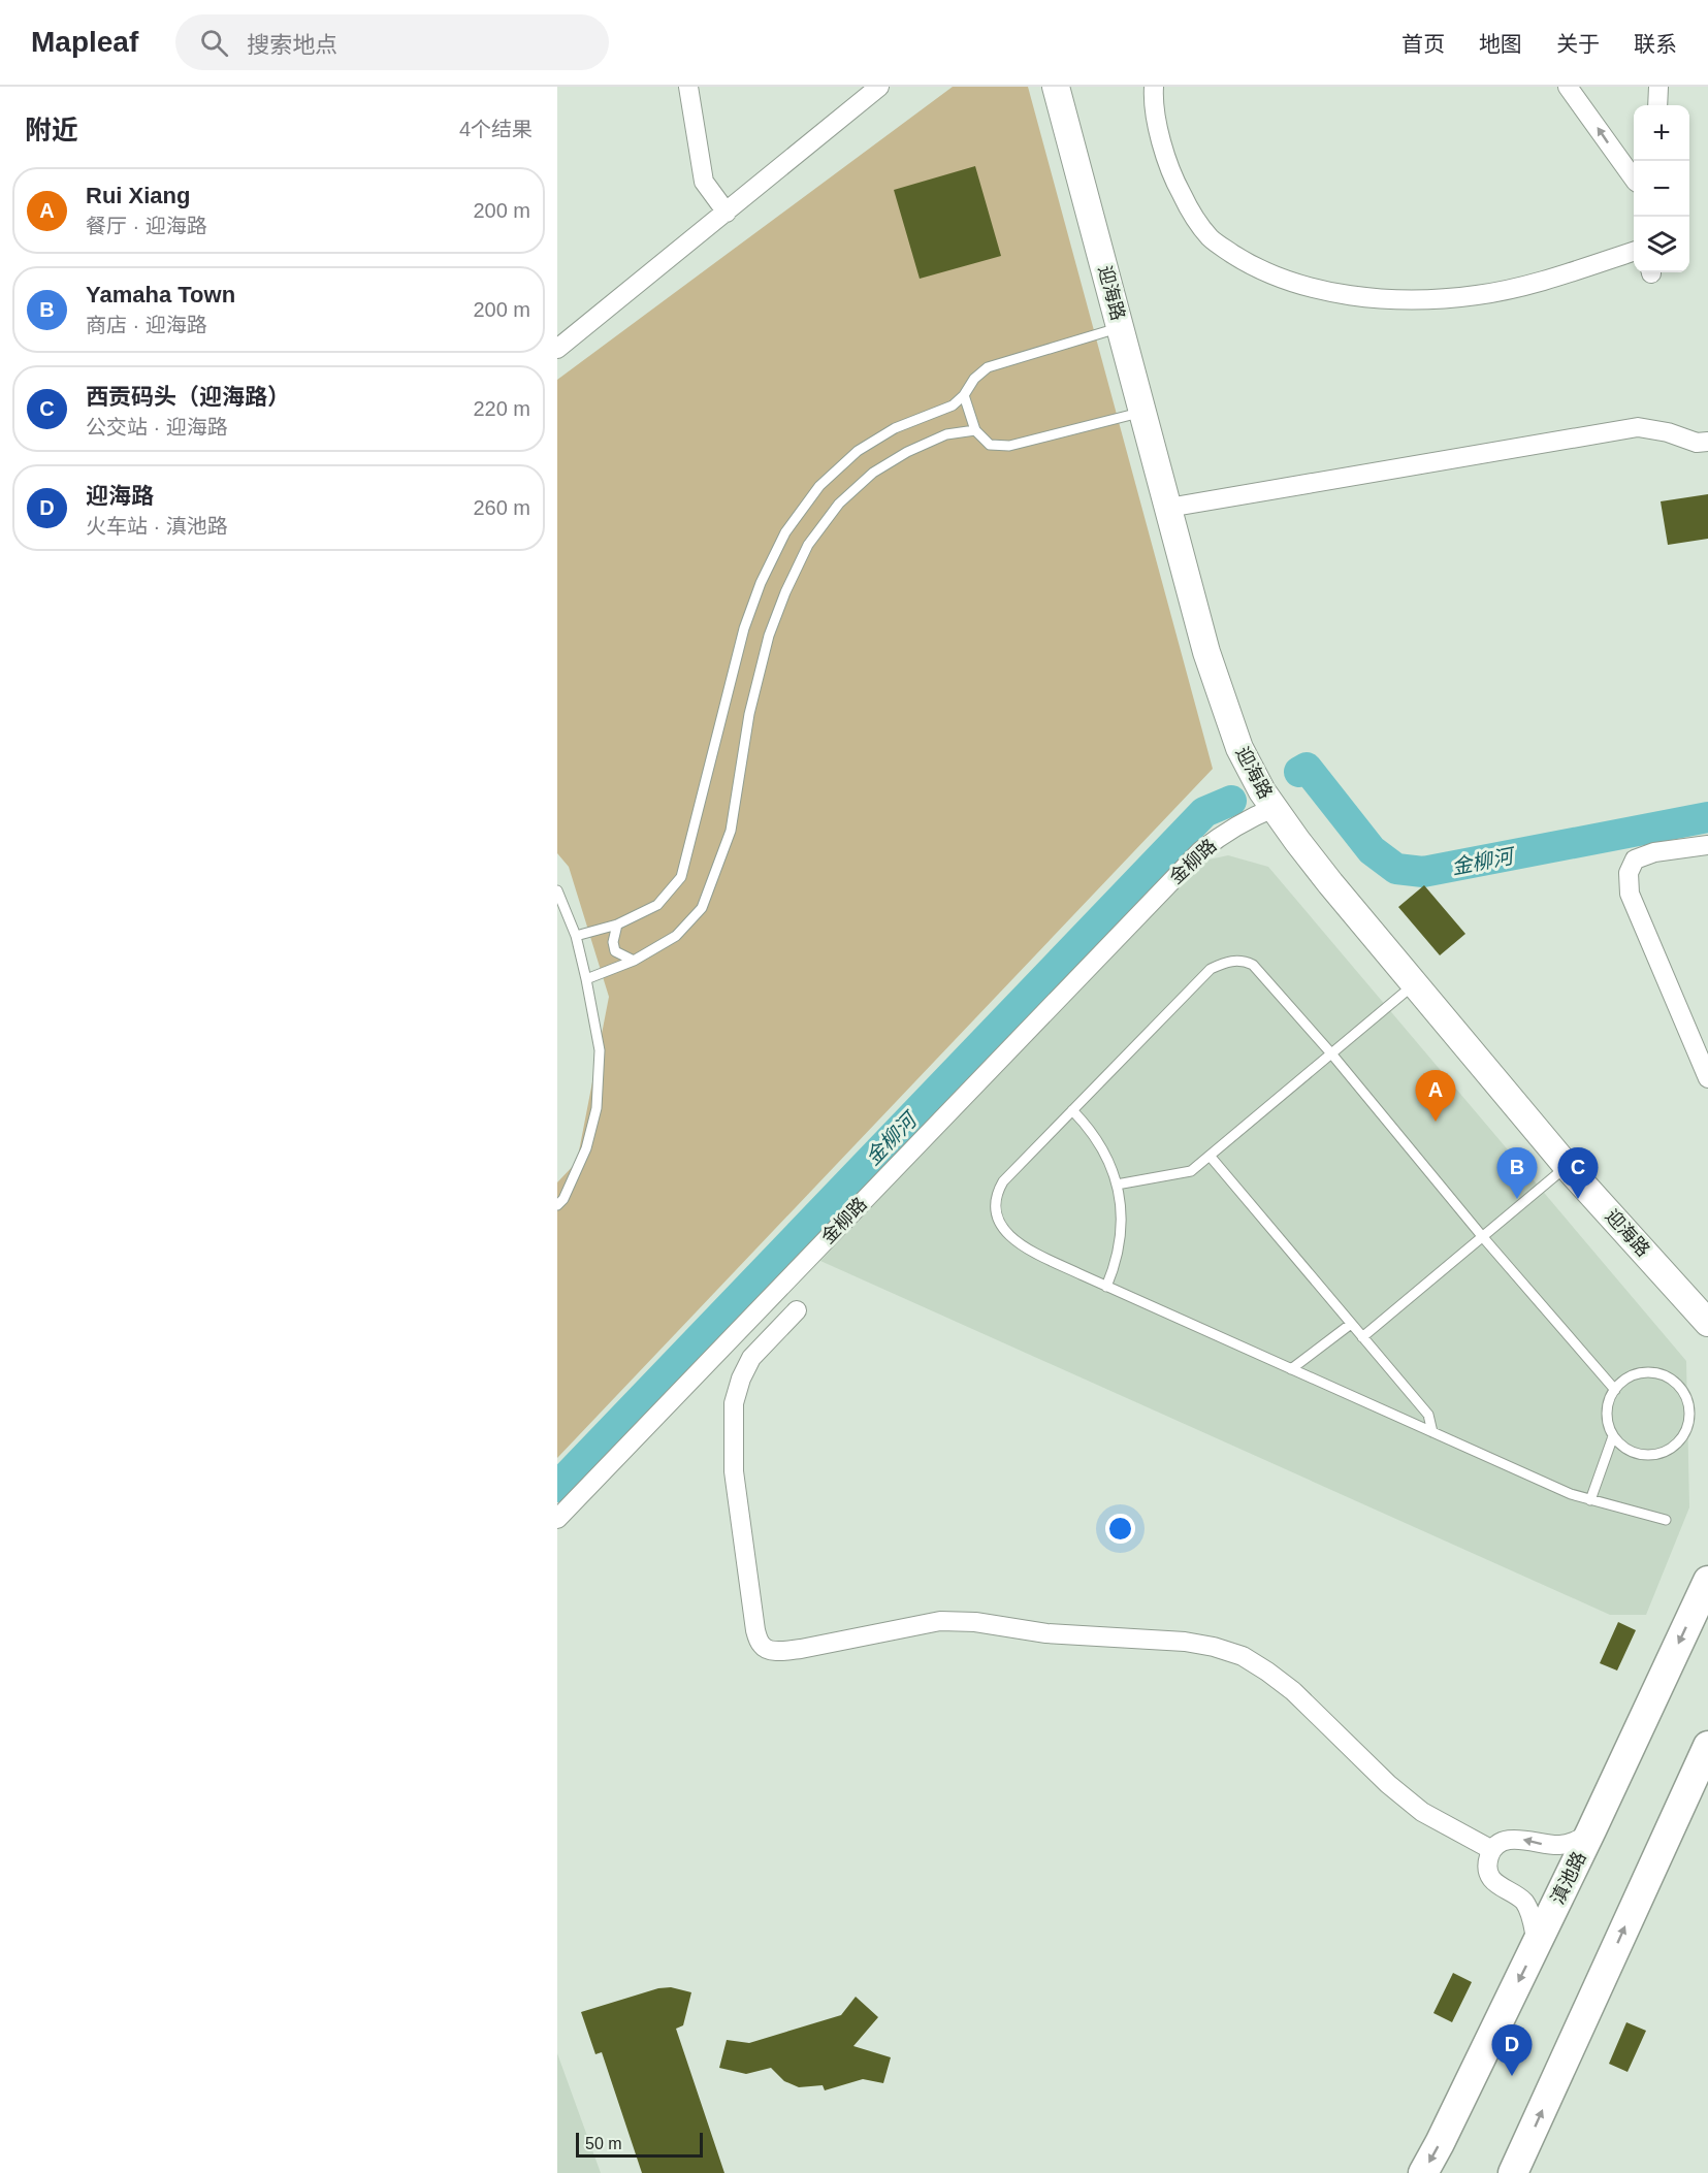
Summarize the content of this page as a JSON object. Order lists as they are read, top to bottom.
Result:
{
  "streets": {
    "main road": ["滇池路"],
    "street": ["迎海路", "金柳路"]
  },
  "crossings": [
    ["迎海路", "金柳路"]
  ],
  "water": ["金柳河"],
  "scale_bar": "50 m",
  "page": {
    "header": "Mapleaf",
    "search": "搜索地点",
    "nav": [
      "首页",
      "地图",
      "关于",
      "联系"
    ],
    "heading": ["附近", "4个结果"],
    "map_buttons": ["+", "−"],
    "list": [
      {
        "mark": "A",
        "name": "Rui Xiang",
        "note": "餐厅 · 迎海路",
        "value": "200 m"
      },
      {
        "mark": "B",
        "name": "Yamaha Town",
        "note": "商店 · 迎海路",
        "value": "200 m"
      },
      {
        "mark": "C",
        "name": "西贡码头（迎海路）",
        "note": "公交站 · 迎海路",
        "value": "220 m"
      },
      {
        "mark": "D",
        "name": "迎海路",
        "note": "火车站 · 滇池路",
        "value": "260 m"
      }
    ],
    "pins": [
      "A",
      "B",
      "C",
      "D"
    ],
    "scale": "50 m"
  }
}
